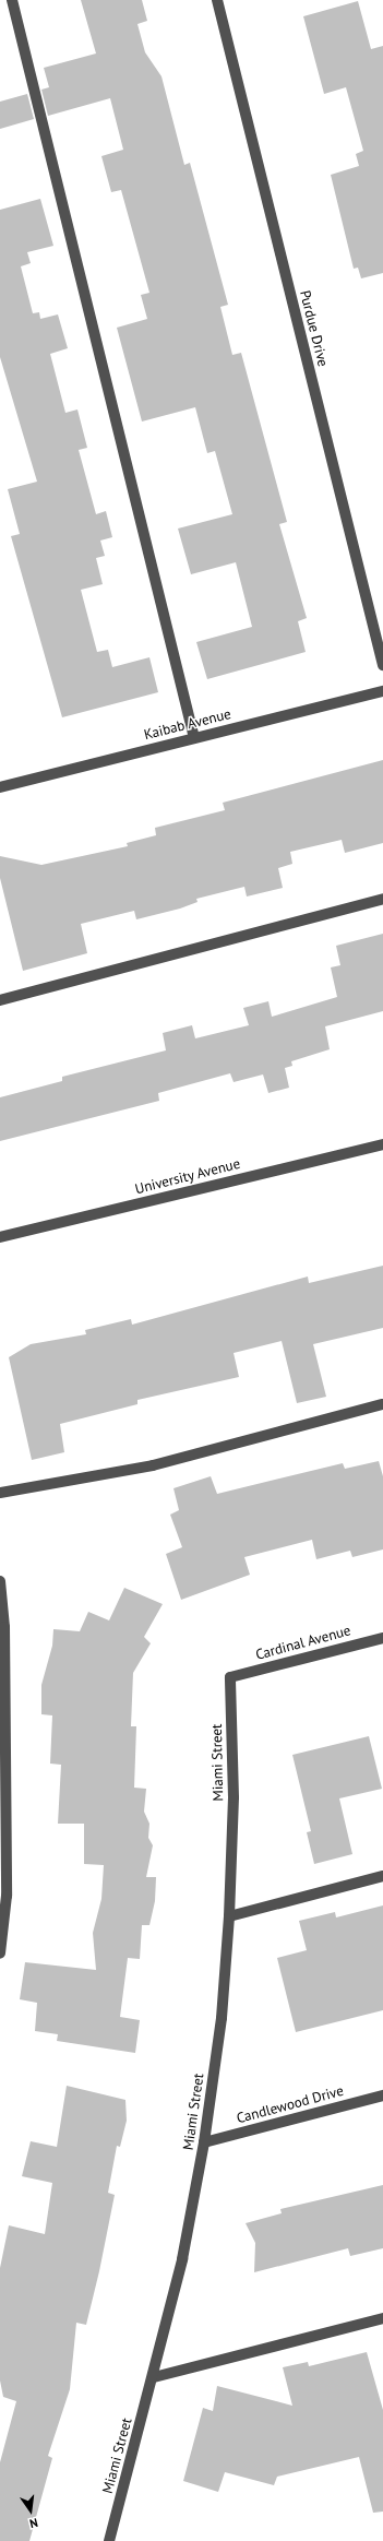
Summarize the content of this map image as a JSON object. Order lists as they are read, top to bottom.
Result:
{
  "streets": {
    "street": [
      "Purdue Drive",
      "Kaibab Avenue",
      "University Avenue",
      "Cardinal Avenue",
      "Miami Street",
      "Candlewood Drive"
    ]
  },
  "crossings": [
    ["Cardinal Avenue", "Miami Street"],
    ["Miami Street", "Candlewood Drive"]
  ],
  "north": "bottom"
}
